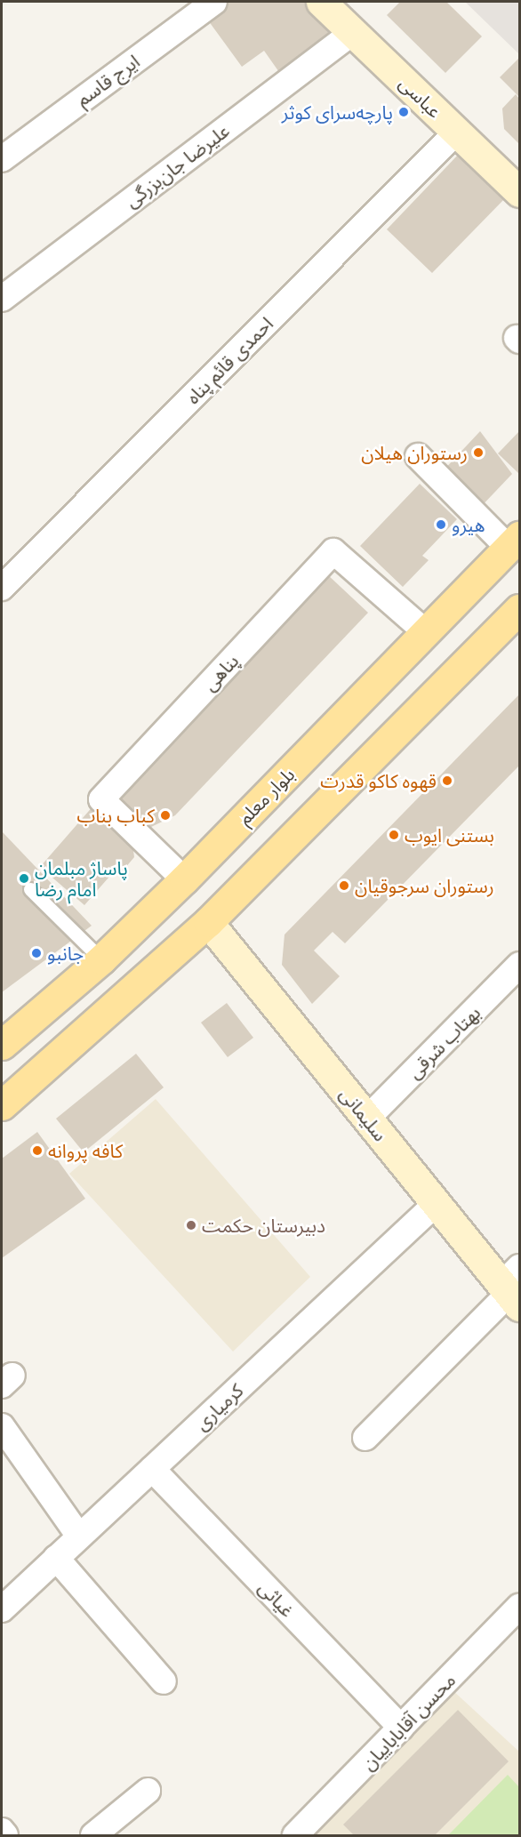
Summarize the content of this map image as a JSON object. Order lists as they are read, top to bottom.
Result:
{
  "streets": {
    "main road": ["عباسی", "بلوار معلم", "سلیمانی"],
    "street": [
      "ایرج قاسم",
      "علیرضا جان‌بزرگی",
      "احمدی قائم پناه",
      "پناهی",
      "بهتاب شرقی",
      "کرمیاری",
      "غیاثی",
      "محسن آقاباباییان"
    ]
  },
  "crossings": [
    ["عباسی", "علیرضا جان‌بزرگی"],
    ["عباسی", "احمدی قائم پناه"],
    ["پناهی", "بلوار معلم"],
    ["بهتاب شرقی", "سلیمانی"],
    ["سلیمانی", "کرمیاری"],
    ["کرمیاری", "غیاثی"],
    ["غیاثی", "محسن آقاباباییان"]
  ],
  "places": [
    "پارچه‌سرای کوثر",
    "رستوران هیلان",
    "هیرو",
    "قهوه کاکو قدرت",
    "کباب بناب",
    "بستنی ایوب",
    "پاساژ مبلمان امام رضا",
    "رستوران سرجوقیان",
    "جانبو",
    "کافه پروانه",
    "دبیرستان حکمت"
  ]
}
